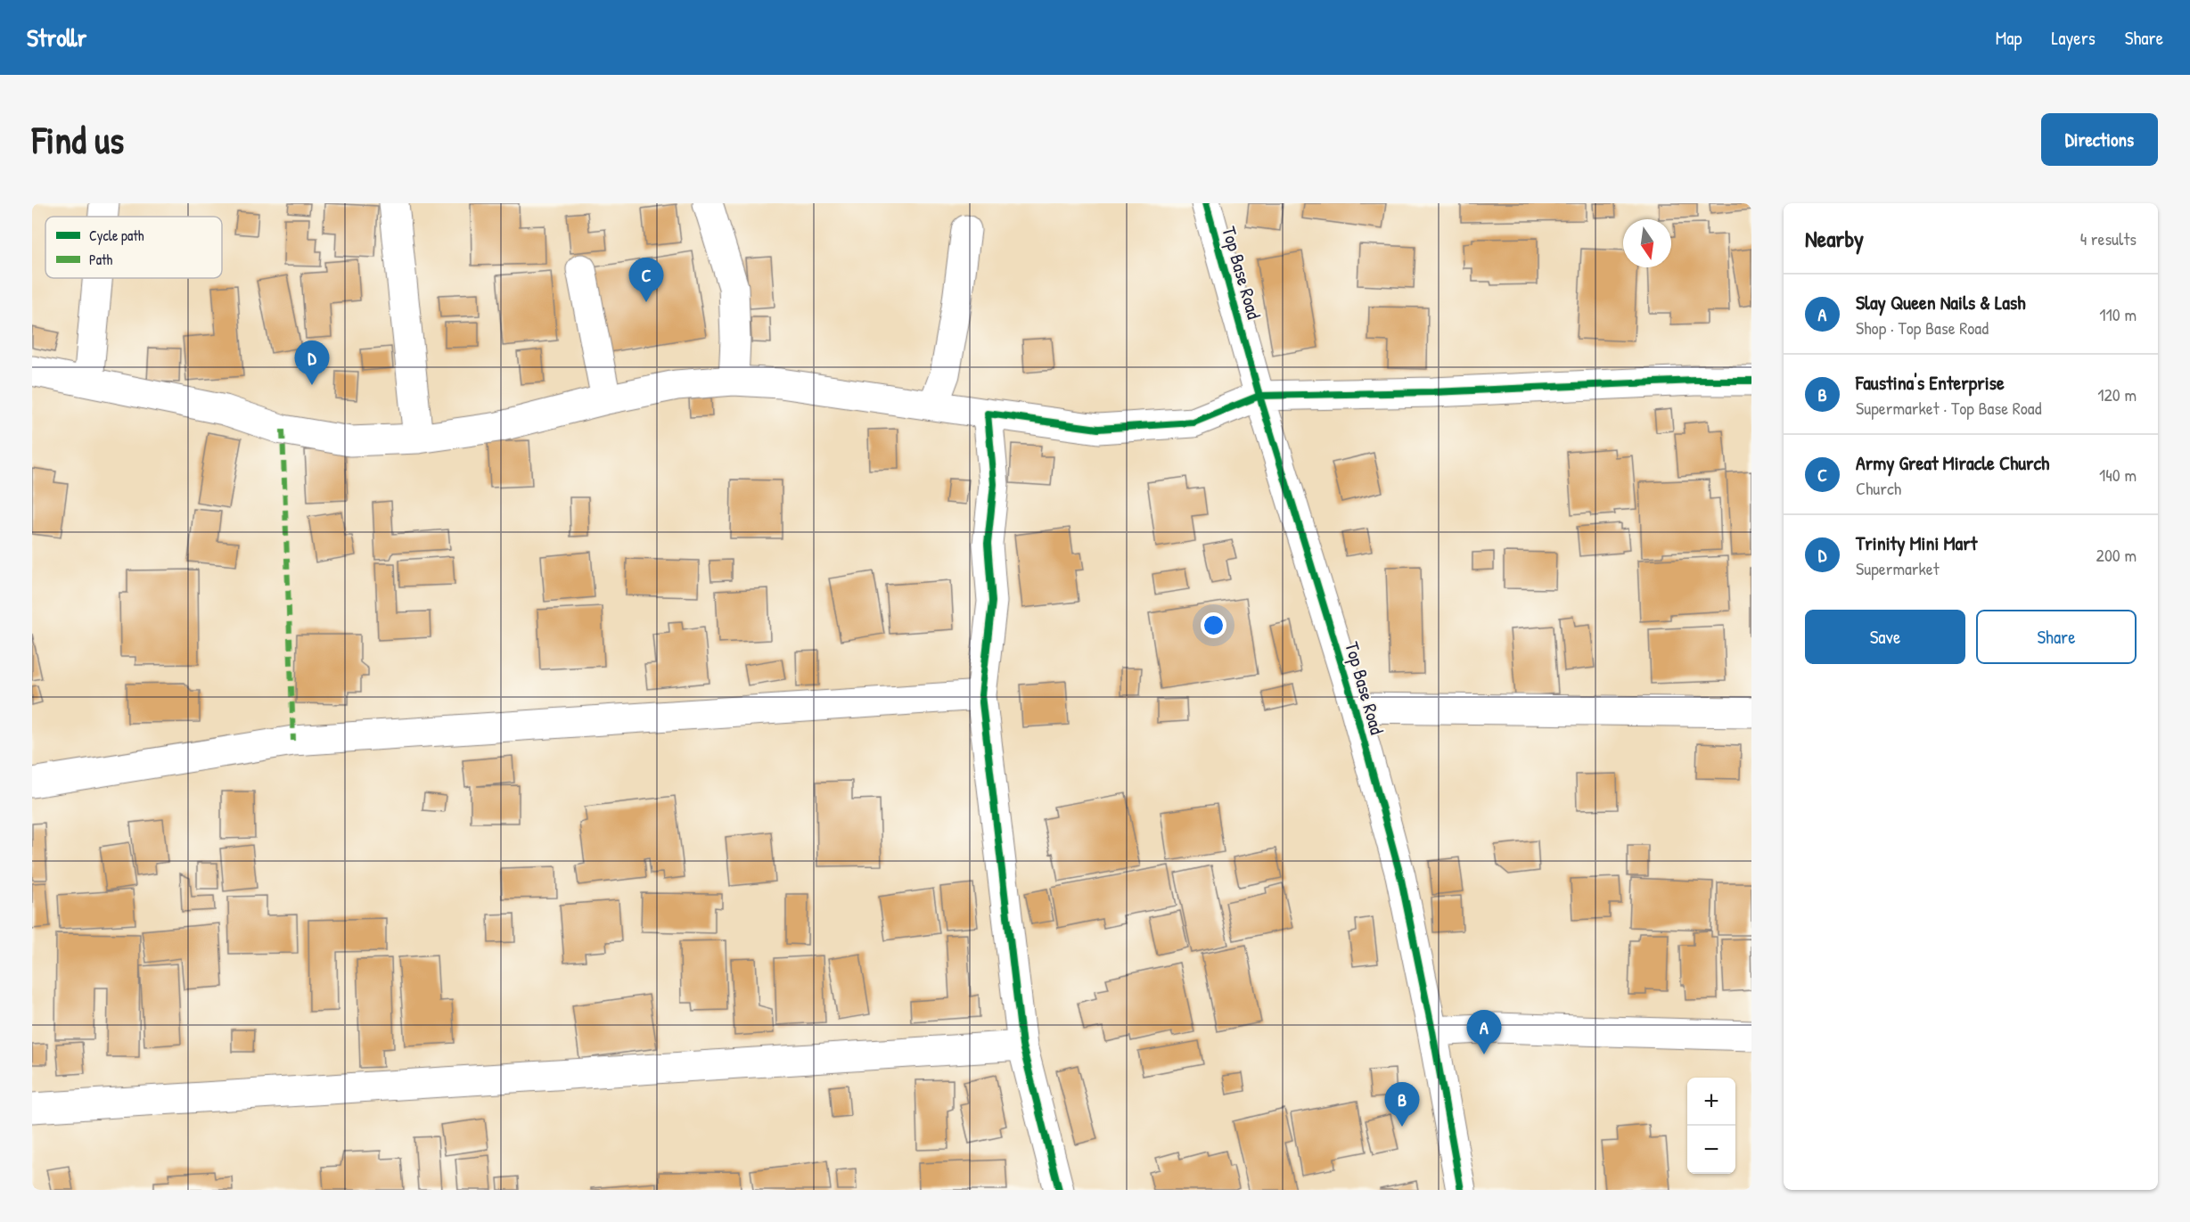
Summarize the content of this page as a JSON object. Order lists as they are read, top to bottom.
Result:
{
  "streets": {
    "street": ["Top Base Road"]
  },
  "legend": ["Cycle path", "Path"],
  "north": "bottom",
  "page": {
    "header": "Strollr",
    "nav": ["Map", "Layers", "Share"],
    "buttons": [
      "Directions",
      ["Save", "Share"]
    ],
    "title": "Find us",
    "heading": ["Nearby", "4 results"],
    "pins": [
      "C",
      "D",
      "A",
      "B"
    ],
    "list": [
      {
        "mark": "A",
        "name": "Slay Queen Nails & Lash",
        "note": "Shop · Top Base Road",
        "value": "110 m"
      },
      {
        "mark": "B",
        "name": "Faustina's Enterprise",
        "note": "Supermarket · Top Base Road",
        "value": "120 m"
      },
      {
        "mark": "C",
        "name": "Army Great Miracle Church",
        "note": "Church",
        "value": "140 m"
      },
      {
        "mark": "D",
        "name": "Trinity Mini Mart",
        "note": "Supermarket",
        "value": "200 m"
      }
    ],
    "map_buttons": ["+", "−"]
  }
}
